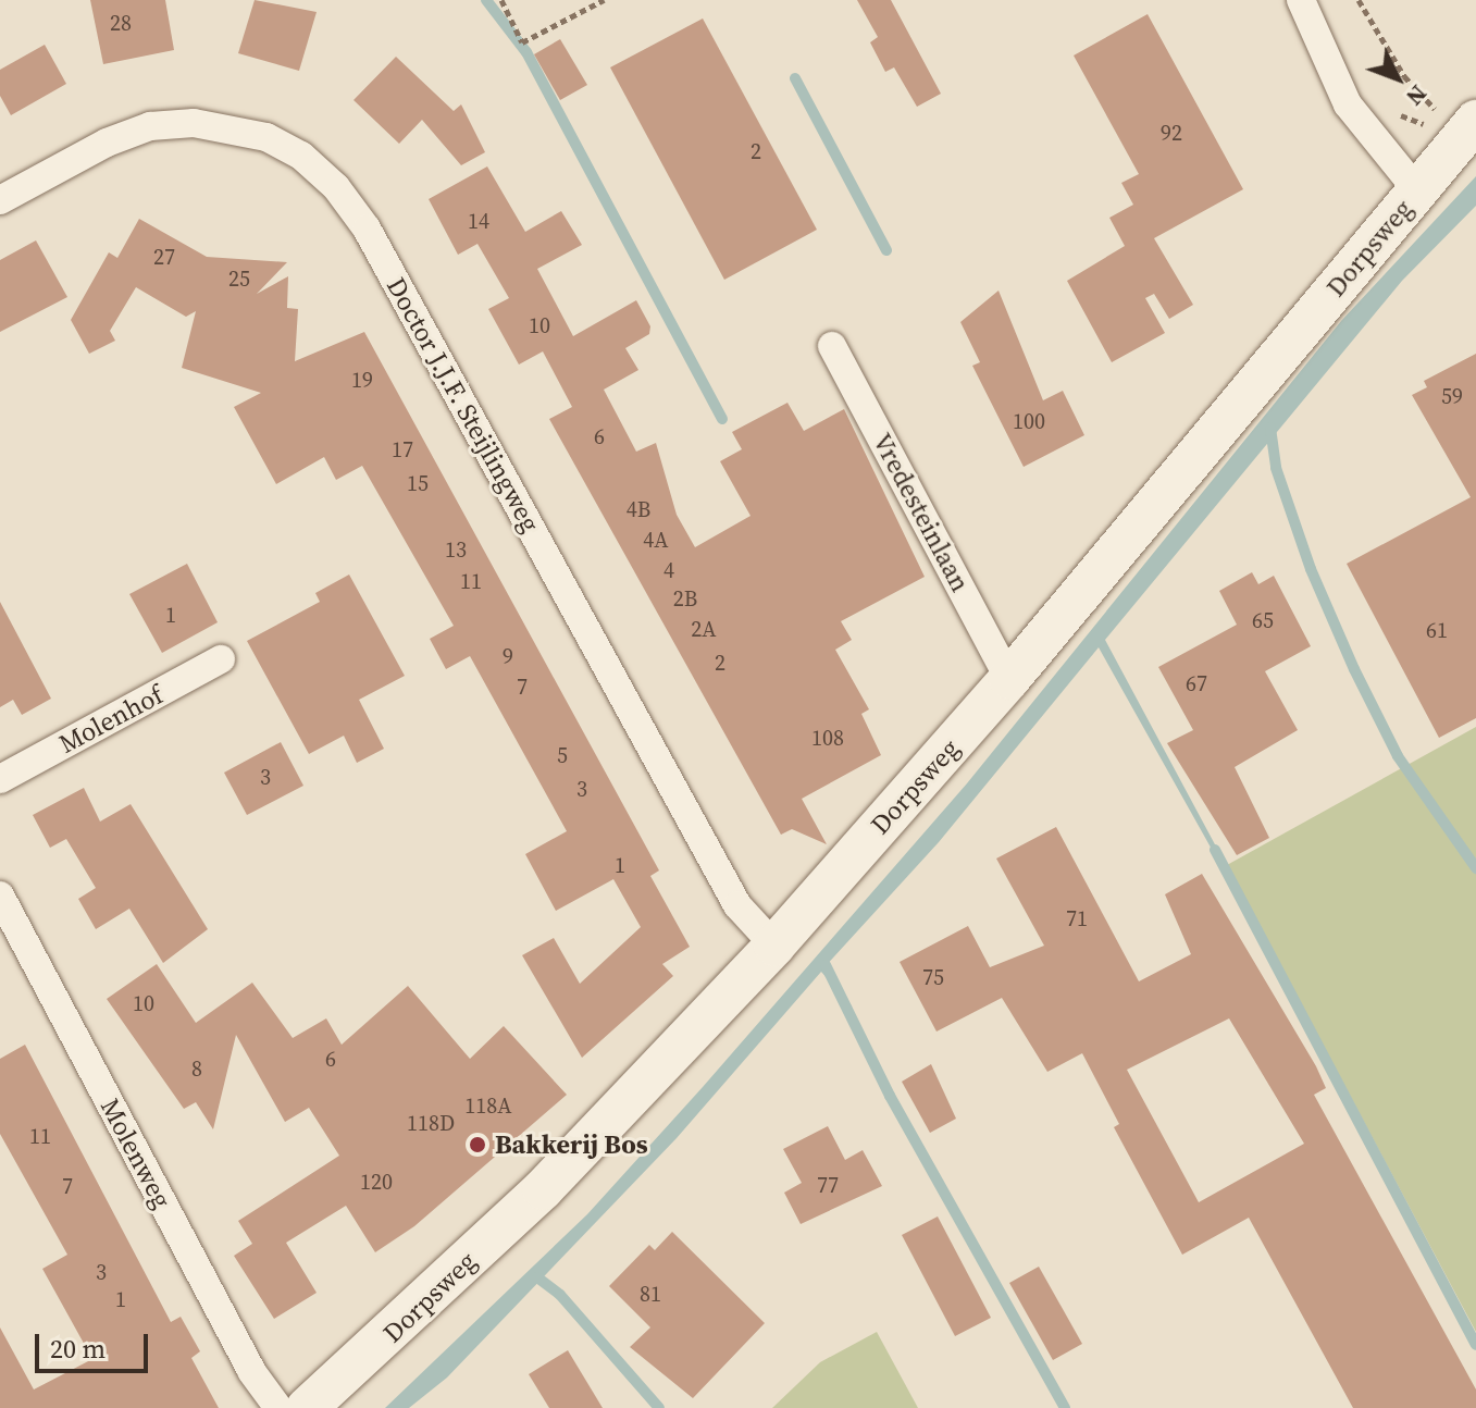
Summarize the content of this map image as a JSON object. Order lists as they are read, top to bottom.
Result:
{
  "streets": {
    "street": [
      "Dorpsweg",
      "Doctor J.J.F. Steijlingweg",
      "Vredesteinlaan",
      "Molenhof",
      "Molenweg"
    ]
  },
  "crossings": [
    ["Dorpsweg", "Doctor J.J.F. Steijlingweg"],
    ["Dorpsweg", "Vredesteinlaan"]
  ],
  "places": ["Bakkerij Bos"],
  "house_numbers": [
    "28",
    "92",
    "2",
    "14",
    "27",
    "25",
    "10",
    "19",
    "59",
    "100",
    "6",
    "17",
    "15",
    "4B",
    "4A",
    "13",
    "4",
    "11",
    "2B",
    "1",
    "65",
    "2A",
    "61",
    "9",
    "2",
    "67",
    "7",
    "108",
    "5",
    "3",
    "3",
    "1",
    "71",
    "75",
    "10",
    "6",
    "8",
    "118A",
    "118D",
    "11",
    "120",
    "77",
    "7",
    "3",
    "81",
    "1"
  ],
  "scale_bar": "20 m",
  "north": "bottom right"
}
